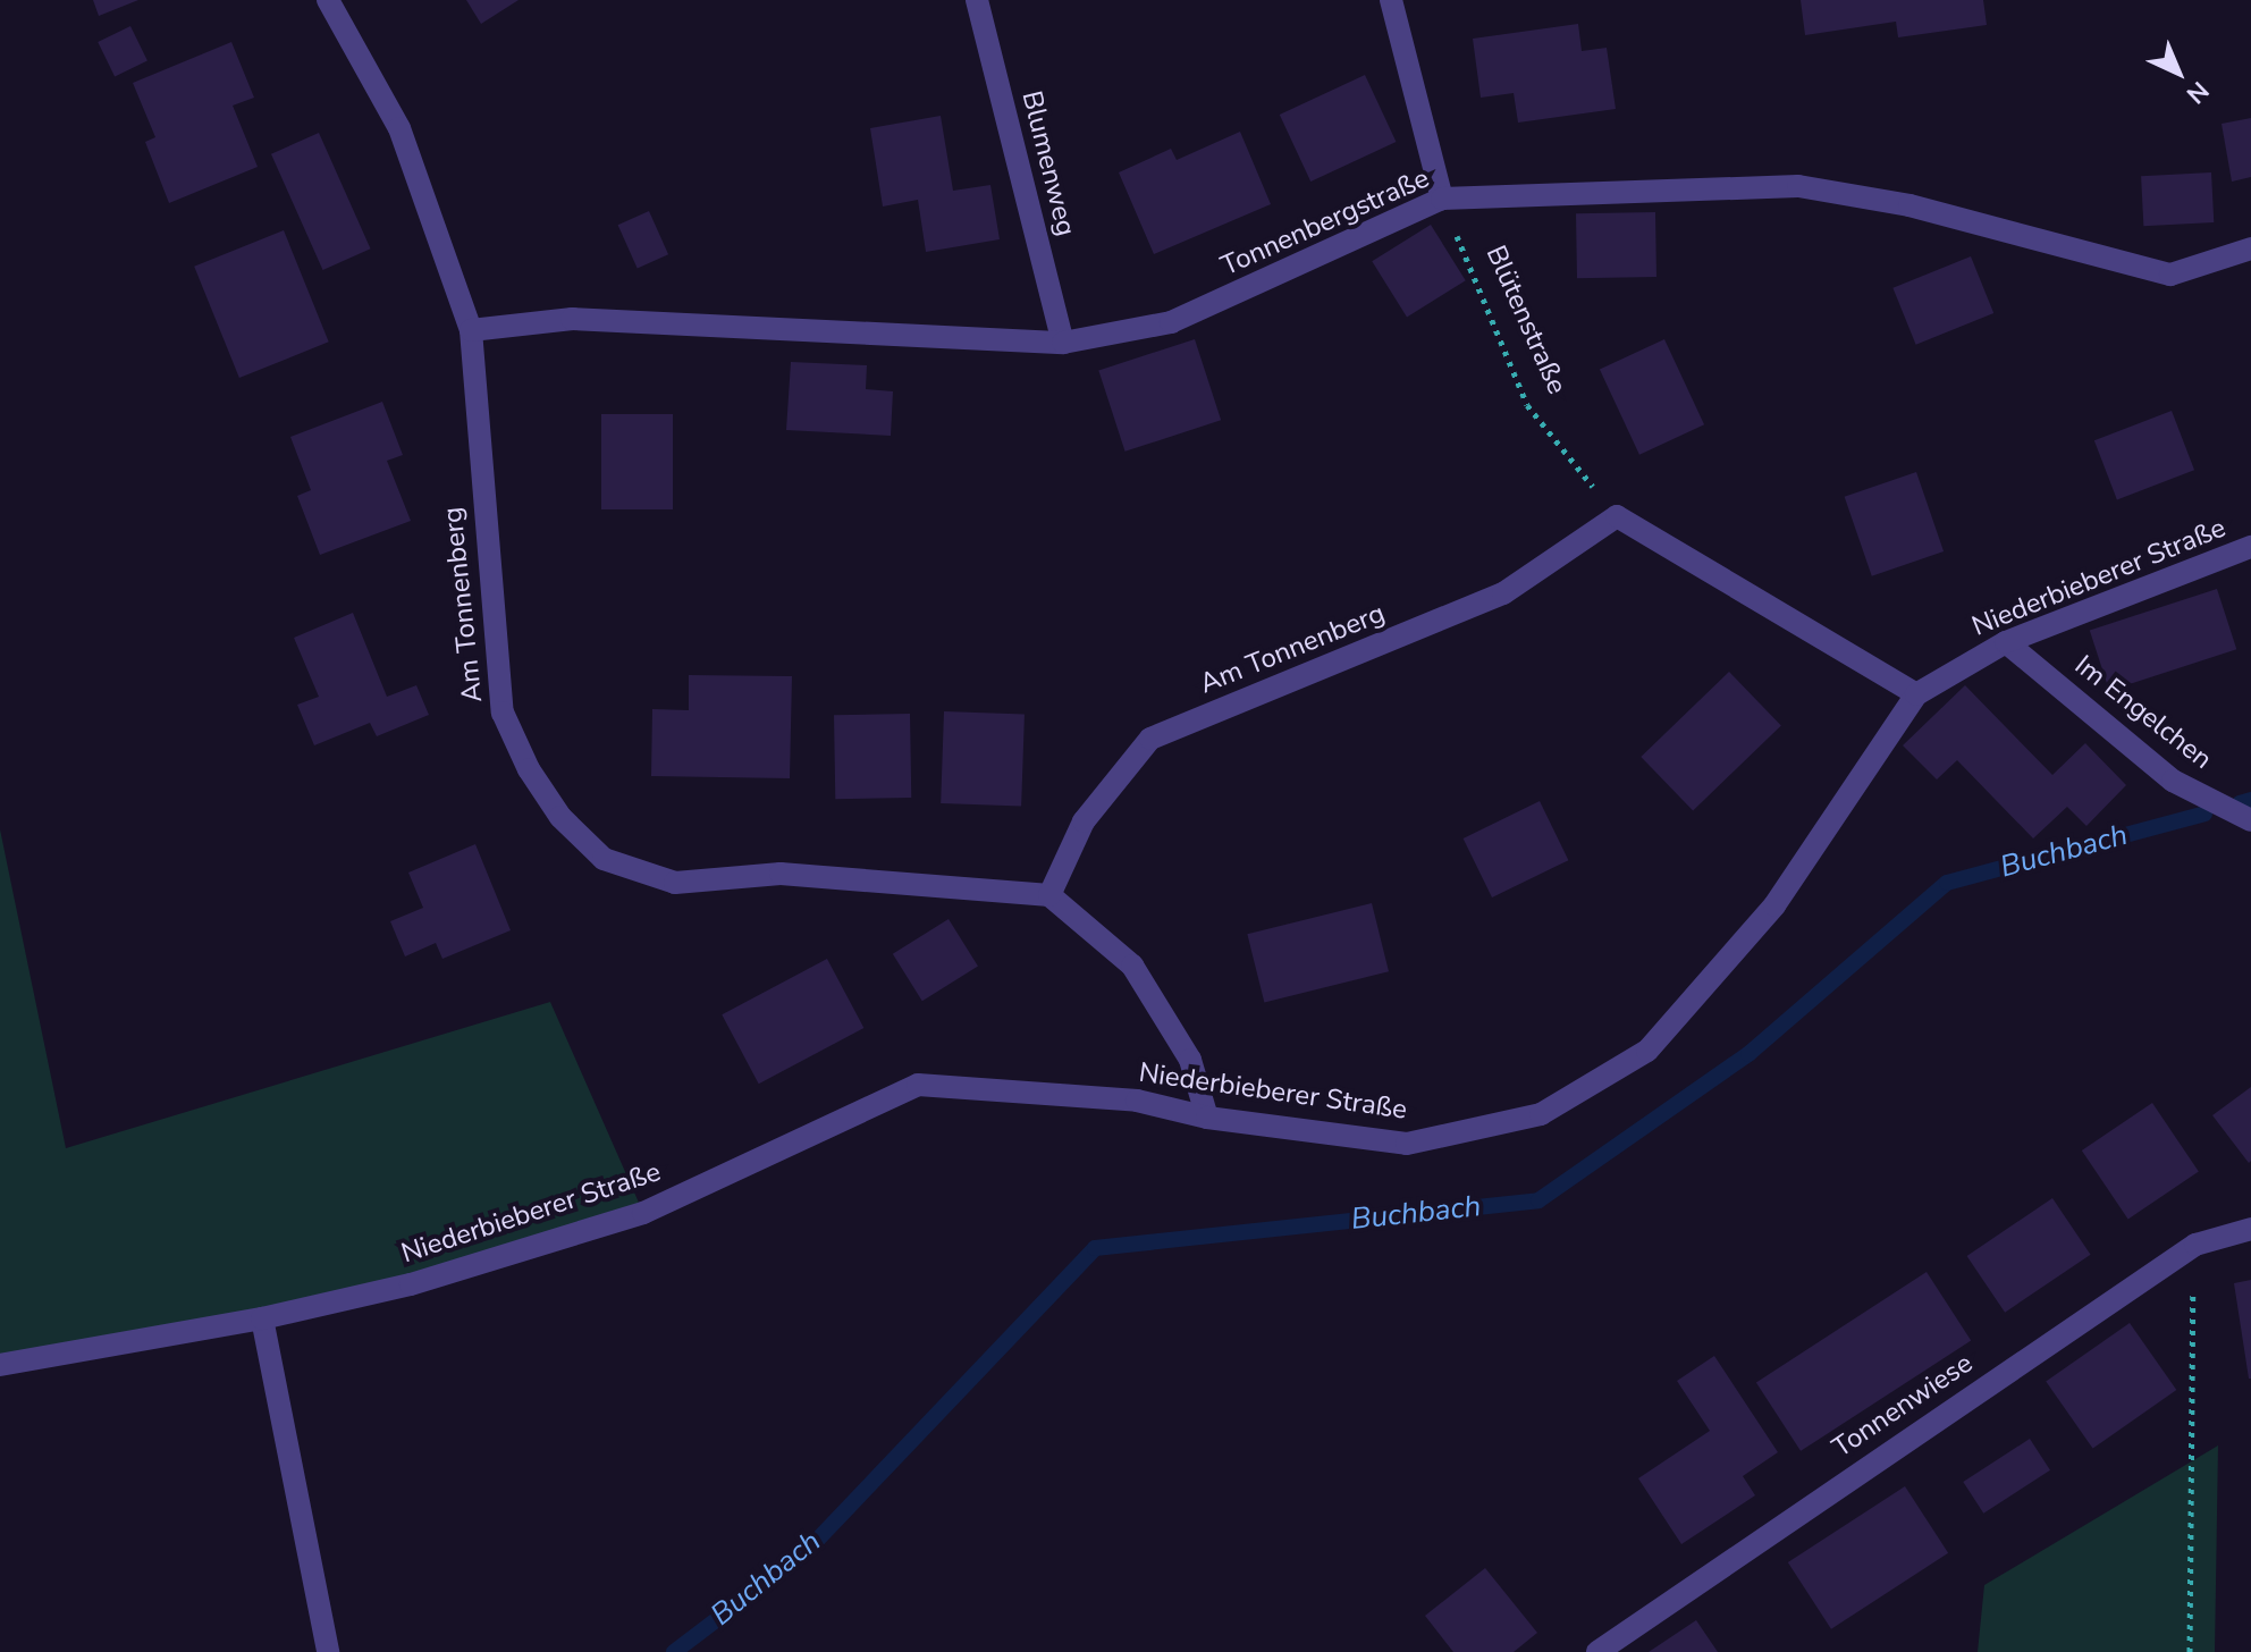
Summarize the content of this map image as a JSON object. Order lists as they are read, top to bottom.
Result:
{
  "streets": {
    "street": [
      "Blumenweg",
      "Tonnenbergstraße",
      "Niederbieberer Straße",
      "Am Tonnenberg",
      "Im Engelchen",
      "Tonnenwiese"
    ],
    "path": ["Blütenstraße"]
  },
  "crossings": [
    ["Blumenweg", "Tonnenbergstraße"],
    ["Tonnenbergstraße", "Blütenstraße"],
    ["Tonnenbergstraße", "Am Tonnenberg"],
    ["Blütenstraße", "Am Tonnenberg"],
    ["Niederbieberer Straße", "Im Engelchen"]
  ],
  "water": ["Buchbach"],
  "north": "bottom right"
}
